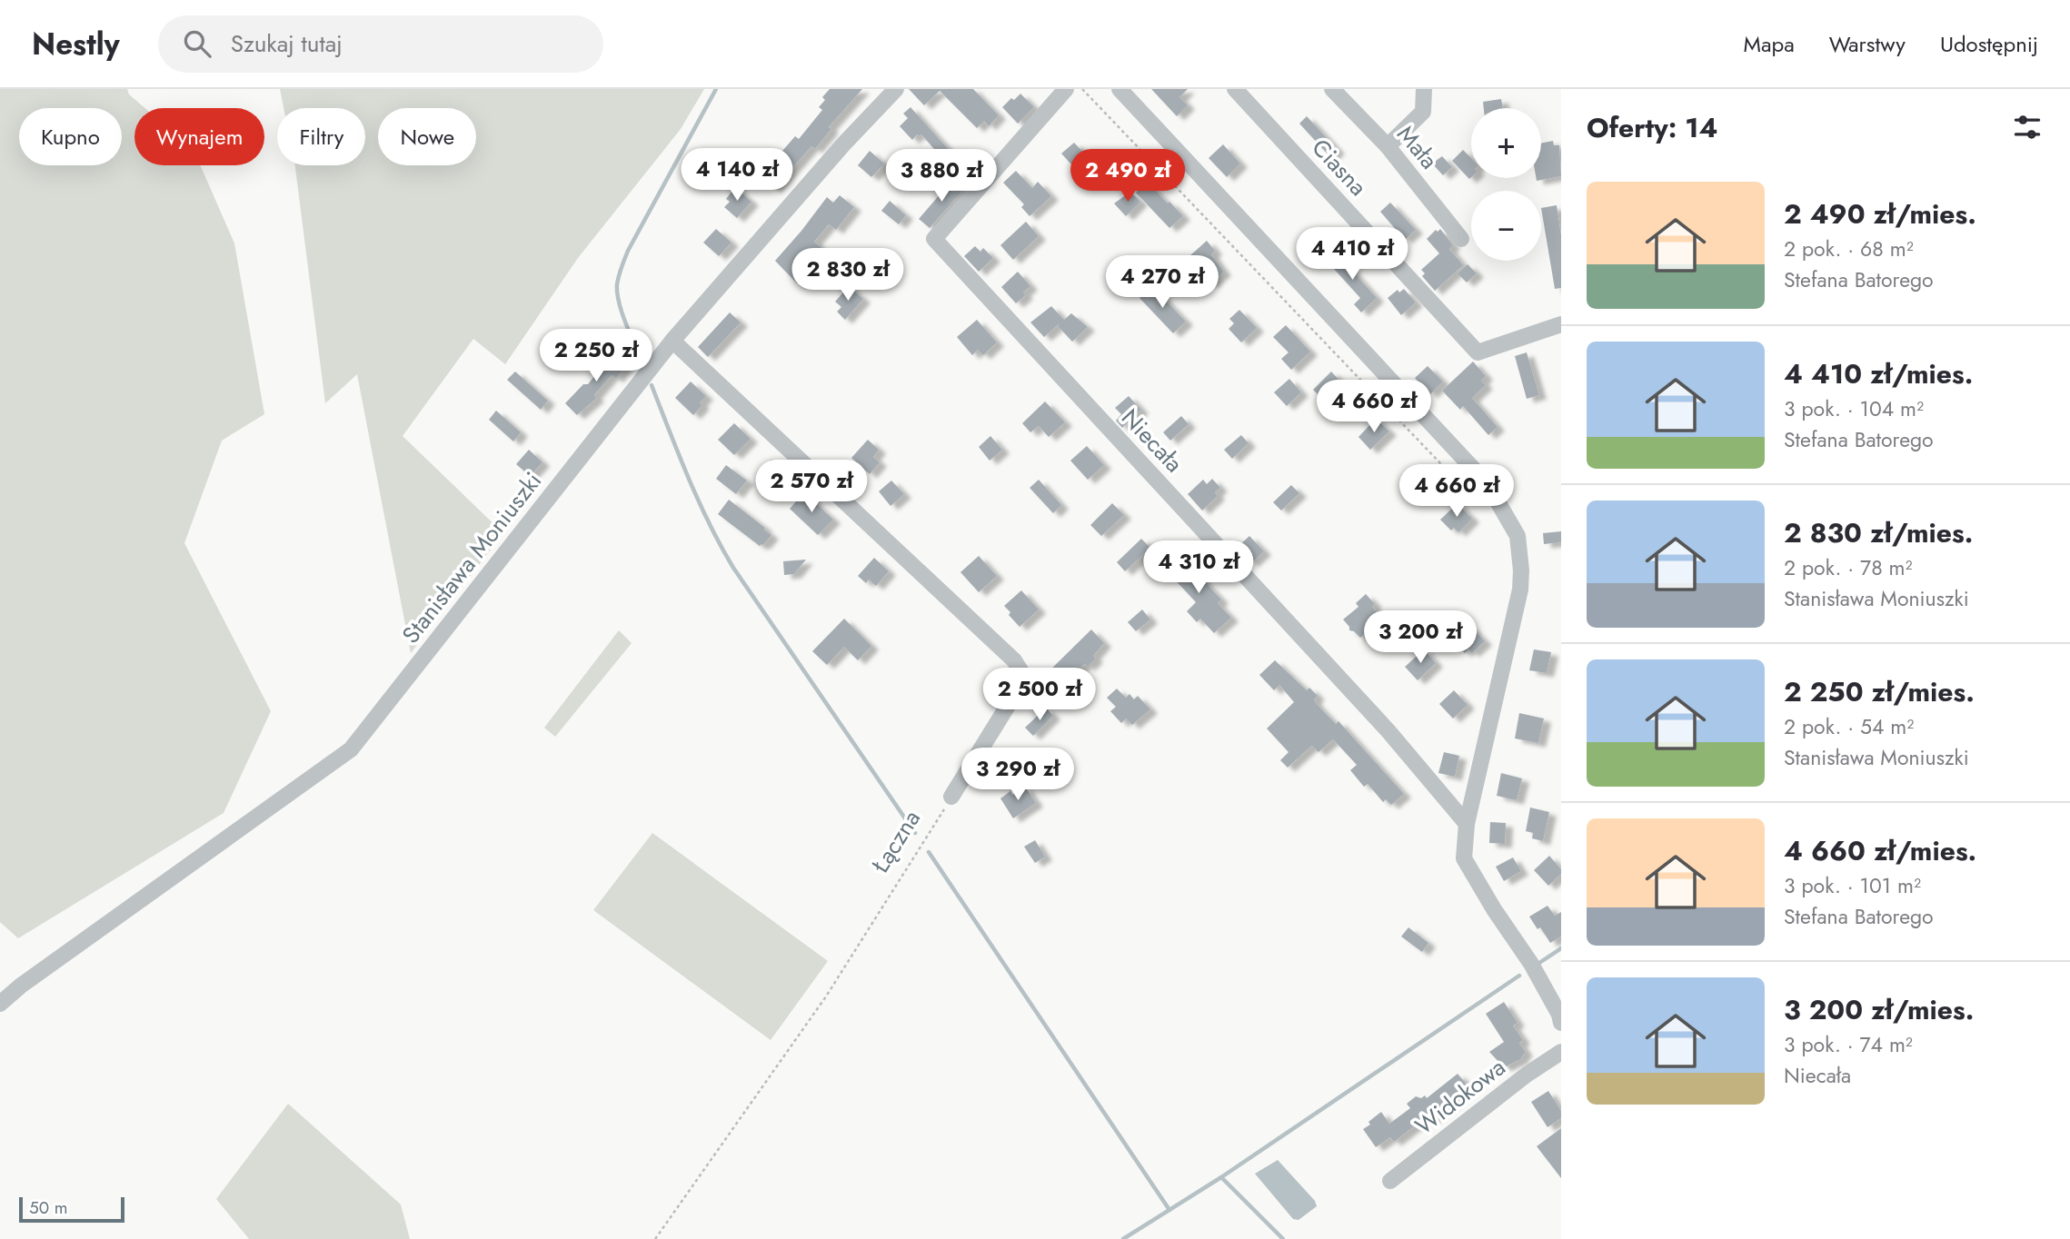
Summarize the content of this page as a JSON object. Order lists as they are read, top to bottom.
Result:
{
  "streets": {
    "street": [
      "Mała",
      "Ciasna",
      "Niecała",
      "Stanisława Moniuszki",
      "Łączna",
      "Widokowa"
    ]
  },
  "crossings": [
    ["Stanisława Moniuszki", "Łączna"]
  ],
  "scale_bar": "50 m",
  "page": {
    "header": "Nestly",
    "search": "Szukaj tutaj",
    "nav": ["Mapa", "Warstwy", "Udostępnij"],
    "heading": "Oferty: 14",
    "map_buttons": ["+", "−"],
    "chip": [
      "Kupno",
      "Wynajem",
      "Filtry",
      "Nowe"
    ],
    "price": [
      "4 140 zł",
      "3 880 zł",
      "2 490 zł",
      "4 410 zł",
      "2 830 zł",
      "4 270 zł",
      "2 250 zł",
      "4 660 zł",
      "2 570 zł",
      "4 660 zł",
      "4 310 zł",
      "3 200 zł",
      "2 500 zł",
      "3 290 zł"
    ],
    "list": [
      {
        "name": "2 490 zł/mies.",
        "note": "2 pok. · 68 m² · Stefana Batorego"
      },
      {
        "name": "4 410 zł/mies.",
        "note": "3 pok. · 104 m² · Stefana Batorego"
      },
      {
        "name": "2 830 zł/mies.",
        "note": "2 pok. · 78 m² · Stanisława Moniuszki"
      },
      {
        "name": "2 250 zł/mies.",
        "note": "2 pok. · 54 m² · Stanisława Moniuszki"
      },
      {
        "name": "4 660 zł/mies.",
        "note": "3 pok. · 101 m² · Stefana Batorego"
      },
      {
        "name": "3 200 zł/mies.",
        "note": "3 pok. · 74 m² · Niecała"
      }
    ],
    "scale": "50 m"
  }
}
